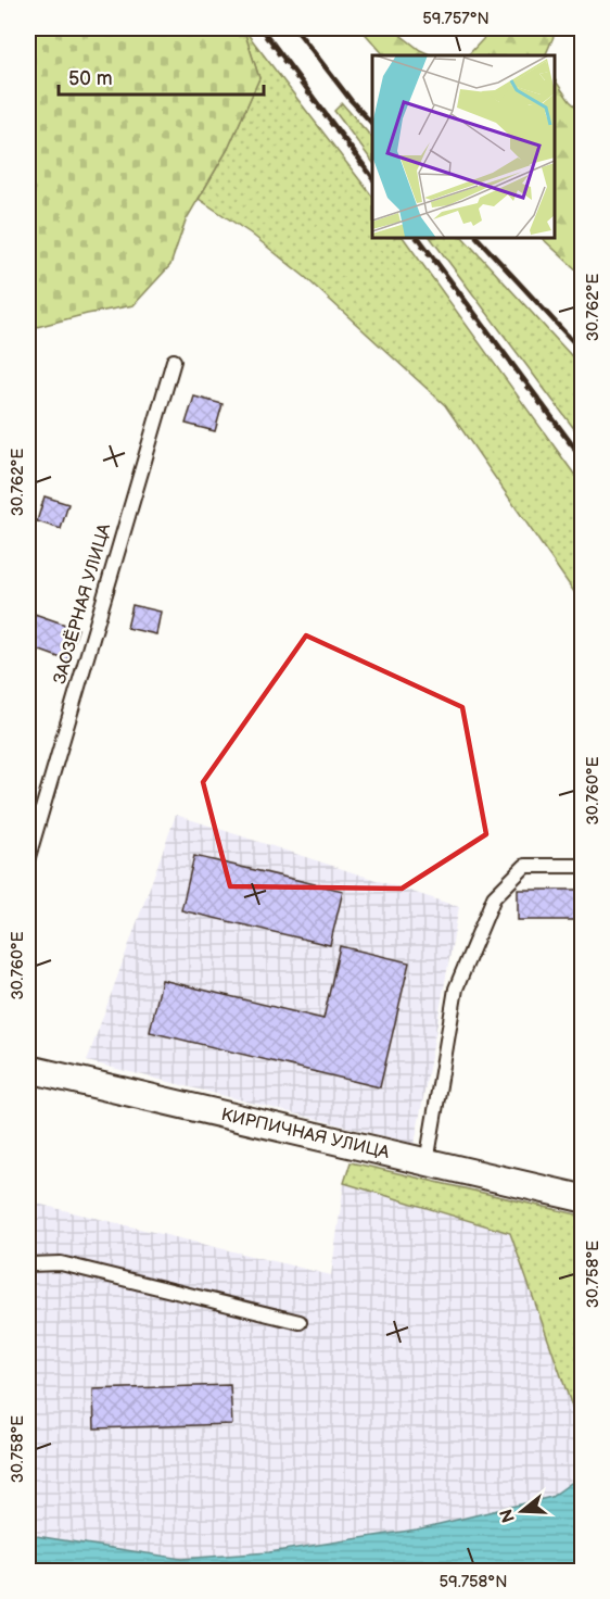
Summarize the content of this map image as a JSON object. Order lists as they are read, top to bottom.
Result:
{
  "streets": {
    "street": ["КИРПИЧНАЯ УЛИЦА"],
    "lane": ["ЗАОЗЁРНАЯ УЛИЦА"]
  },
  "scale_bar": "50 m",
  "north": "left",
  "coordinates": [
    "59.757°N",
    "30.762°E",
    "30.760°E",
    "30.758°E",
    "59.758°N"
  ]
}
